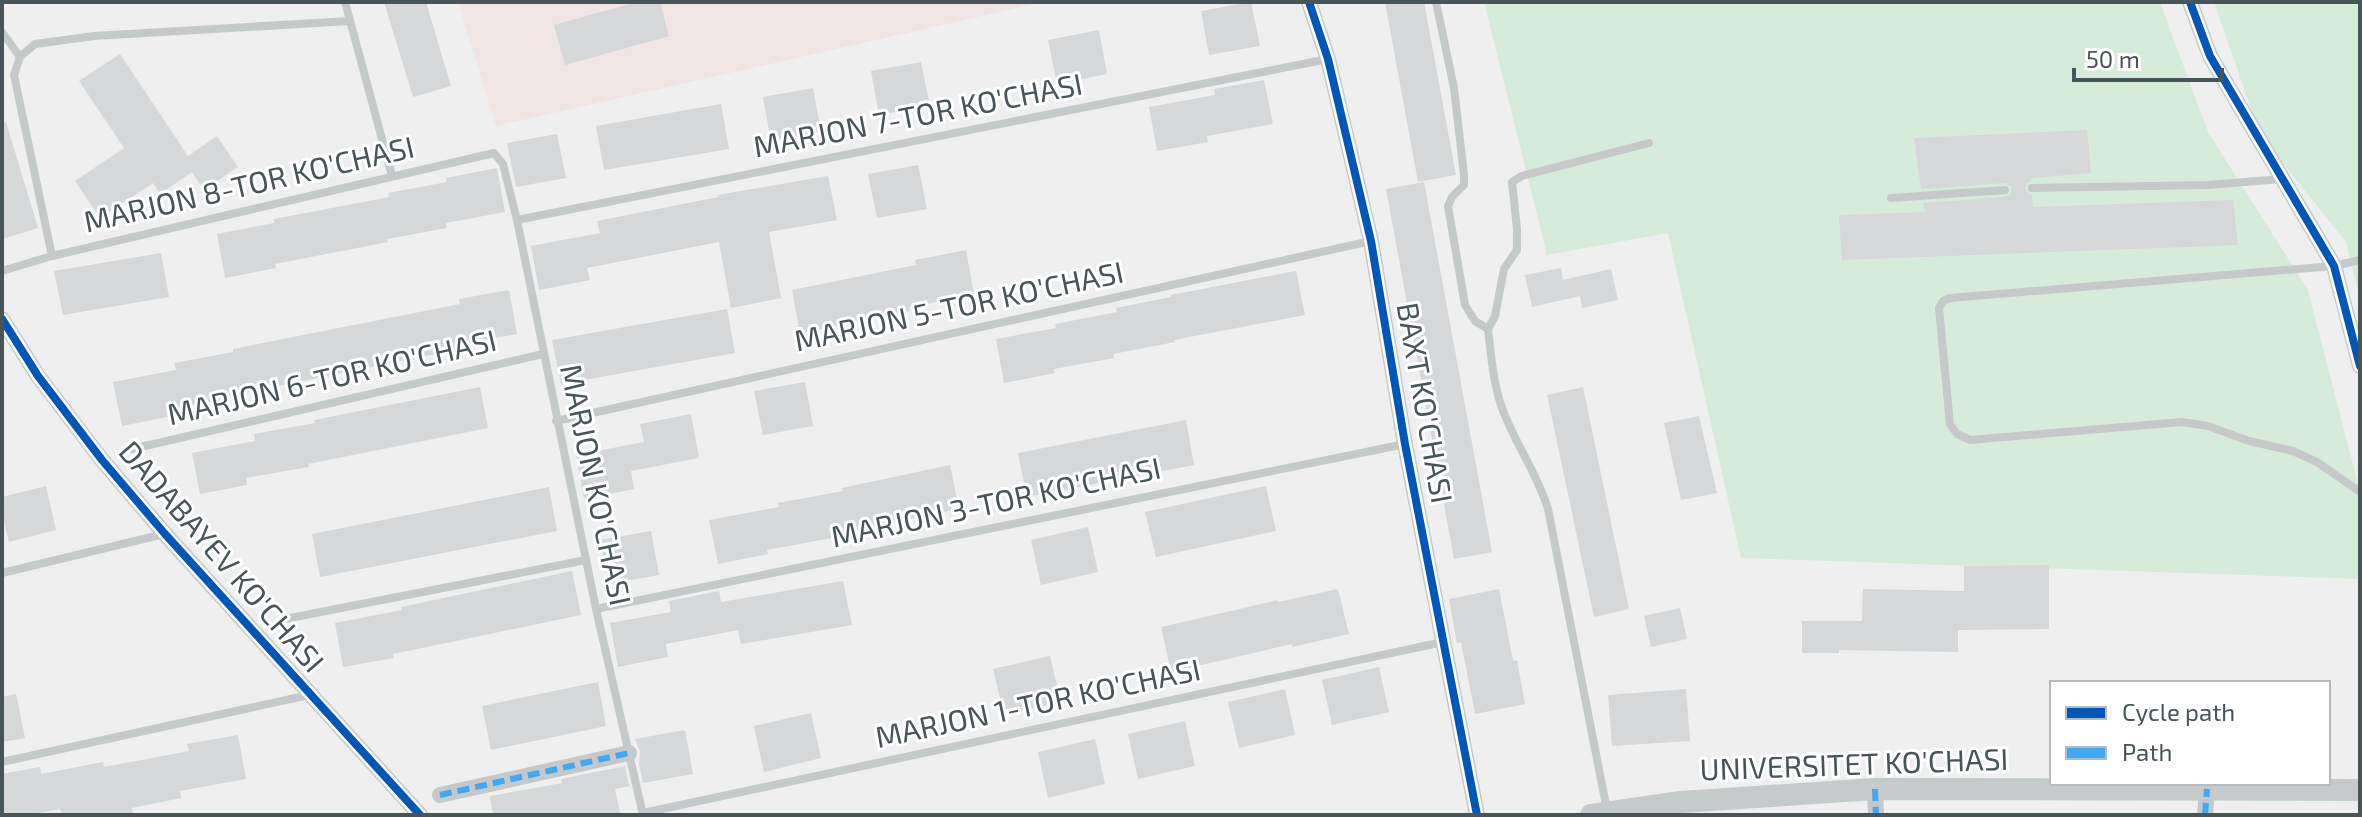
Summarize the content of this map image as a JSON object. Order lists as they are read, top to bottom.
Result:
{
  "streets": {
    "main road": ["UNIVERSITET KO'CHASI"],
    "street": ["BAXT KO'CHASI", "DADABAYEV KO'CHASI"],
    "lane": [
      "MARJON 7-TOR KO'CHASI",
      "MARJON 8-TOR KO'CHASI",
      "MARJON 5-TOR KO'CHASI",
      "MARJON 6-TOR KO'CHASI",
      "MARJON KO'CHASI",
      "MARJON 3-TOR KO'CHASI",
      "MARJON 1-TOR KO'CHASI"
    ]
  },
  "crossings": [
    ["MARJON 7-TOR KO'CHASI", "BAXT KO'CHASI"],
    ["MARJON 7-TOR KO'CHASI", "MARJON KO'CHASI"],
    ["MARJON 8-TOR KO'CHASI", "MARJON KO'CHASI"],
    ["MARJON 5-TOR KO'CHASI", "BAXT KO'CHASI"],
    ["MARJON 5-TOR KO'CHASI", "MARJON KO'CHASI"],
    ["MARJON 6-TOR KO'CHASI", "MARJON KO'CHASI"],
    ["BAXT KO'CHASI", "MARJON 3-TOR KO'CHASI"],
    ["BAXT KO'CHASI", "MARJON 1-TOR KO'CHASI"],
    ["MARJON KO'CHASI", "MARJON 3-TOR KO'CHASI"],
    ["MARJON KO'CHASI", "MARJON 1-TOR KO'CHASI"]
  ],
  "legend": ["Cycle path", "Path"],
  "scale_bar": "50 m"
}
